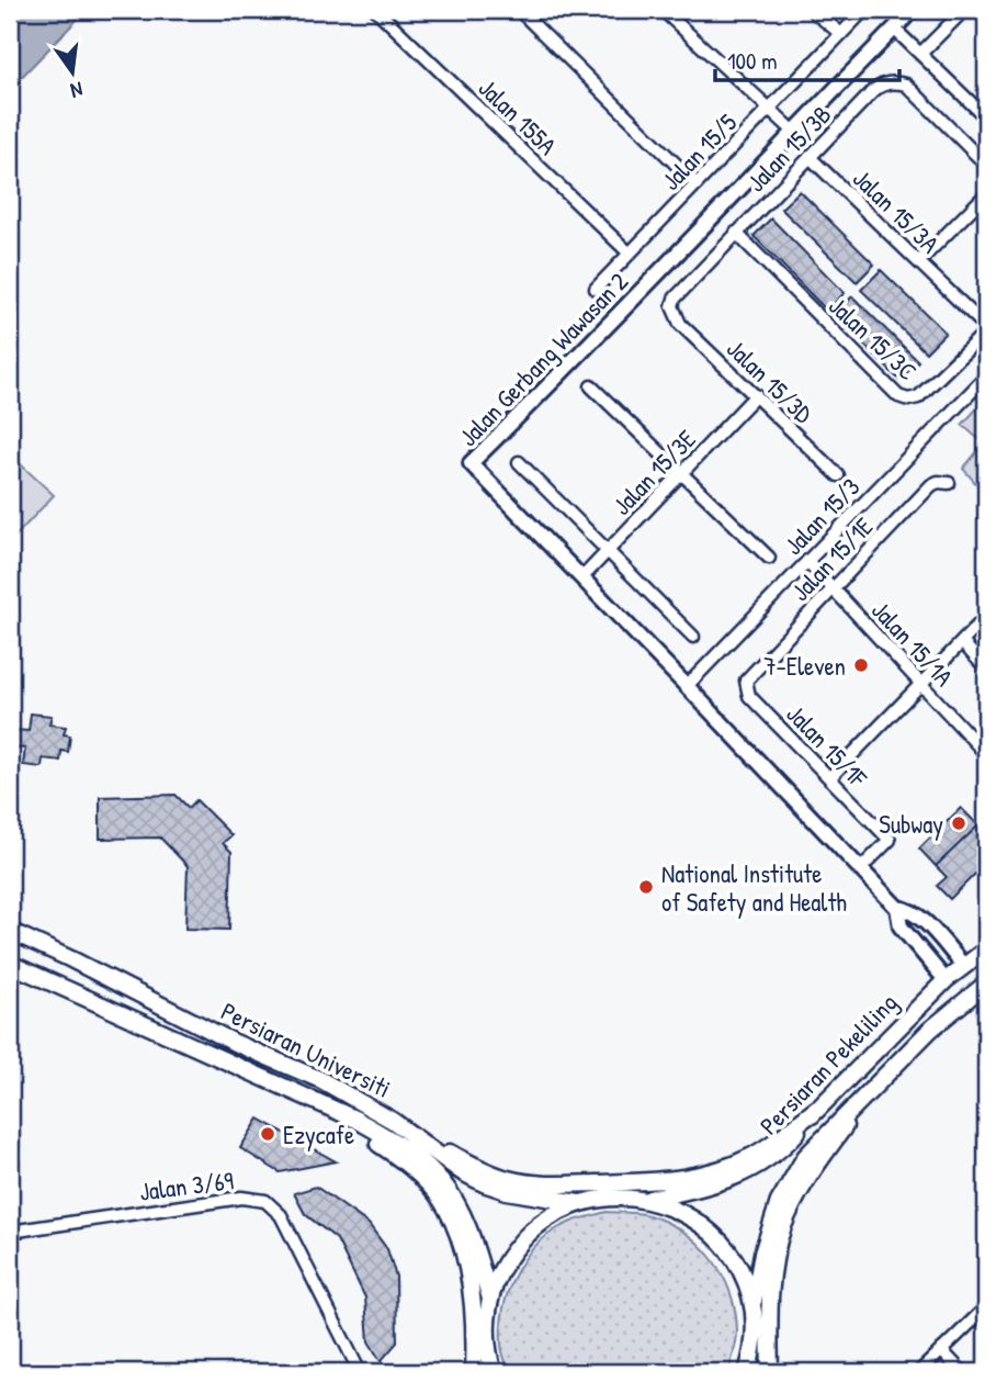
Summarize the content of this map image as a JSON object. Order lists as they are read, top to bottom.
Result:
{
  "streets": {
    "main road": ["Persiaran Universiti", "Persiaran Pekeliling"],
    "street": [
      "Jalan 155A",
      "Jalan 15/3B",
      "Jalan 15/5",
      "Jalan 15/3A",
      "Jalan 15/3C",
      "Jalan Gerbang Wawasan 2",
      "Jalan 15/3D",
      "Jalan 15/3E",
      "Jalan 15/3",
      "Jalan 15/1E",
      "Jalan 15/1A",
      "Jalan 15/1F",
      "Jalan 3/69"
    ]
  },
  "crossings": [
    ["Jalan 155A", "Jalan 15/5"],
    ["Jalan 15/3B", "Jalan 15/3A"],
    ["Jalan 15/3B", "Jalan 15/3C"],
    ["Jalan 15/3B", "Jalan 15/3D"],
    ["Jalan 15/3A", "Jalan 15/3C"],
    ["Jalan Gerbang Wawasan 2", "Jalan 15/3E"],
    ["Jalan Gerbang Wawasan 2", "Jalan 15/3"],
    ["Jalan Gerbang Wawasan 2", "Jalan 15/1F"],
    ["Jalan Gerbang Wawasan 2", "Persiaran Pekeliling"],
    ["Jalan 15/3D", "Jalan 15/3E"],
    ["Jalan 15/3", "Jalan 15/1A"],
    ["Jalan 15/1E", "Jalan 15/1A"],
    ["Jalan 15/1E", "Jalan 15/1F"]
  ],
  "places": [
    "7-Eleven",
    "Subway",
    "National Institute of Safety and Health",
    "Ezycafe"
  ],
  "scale_bar": "100 m",
  "north": "bottom"
}
